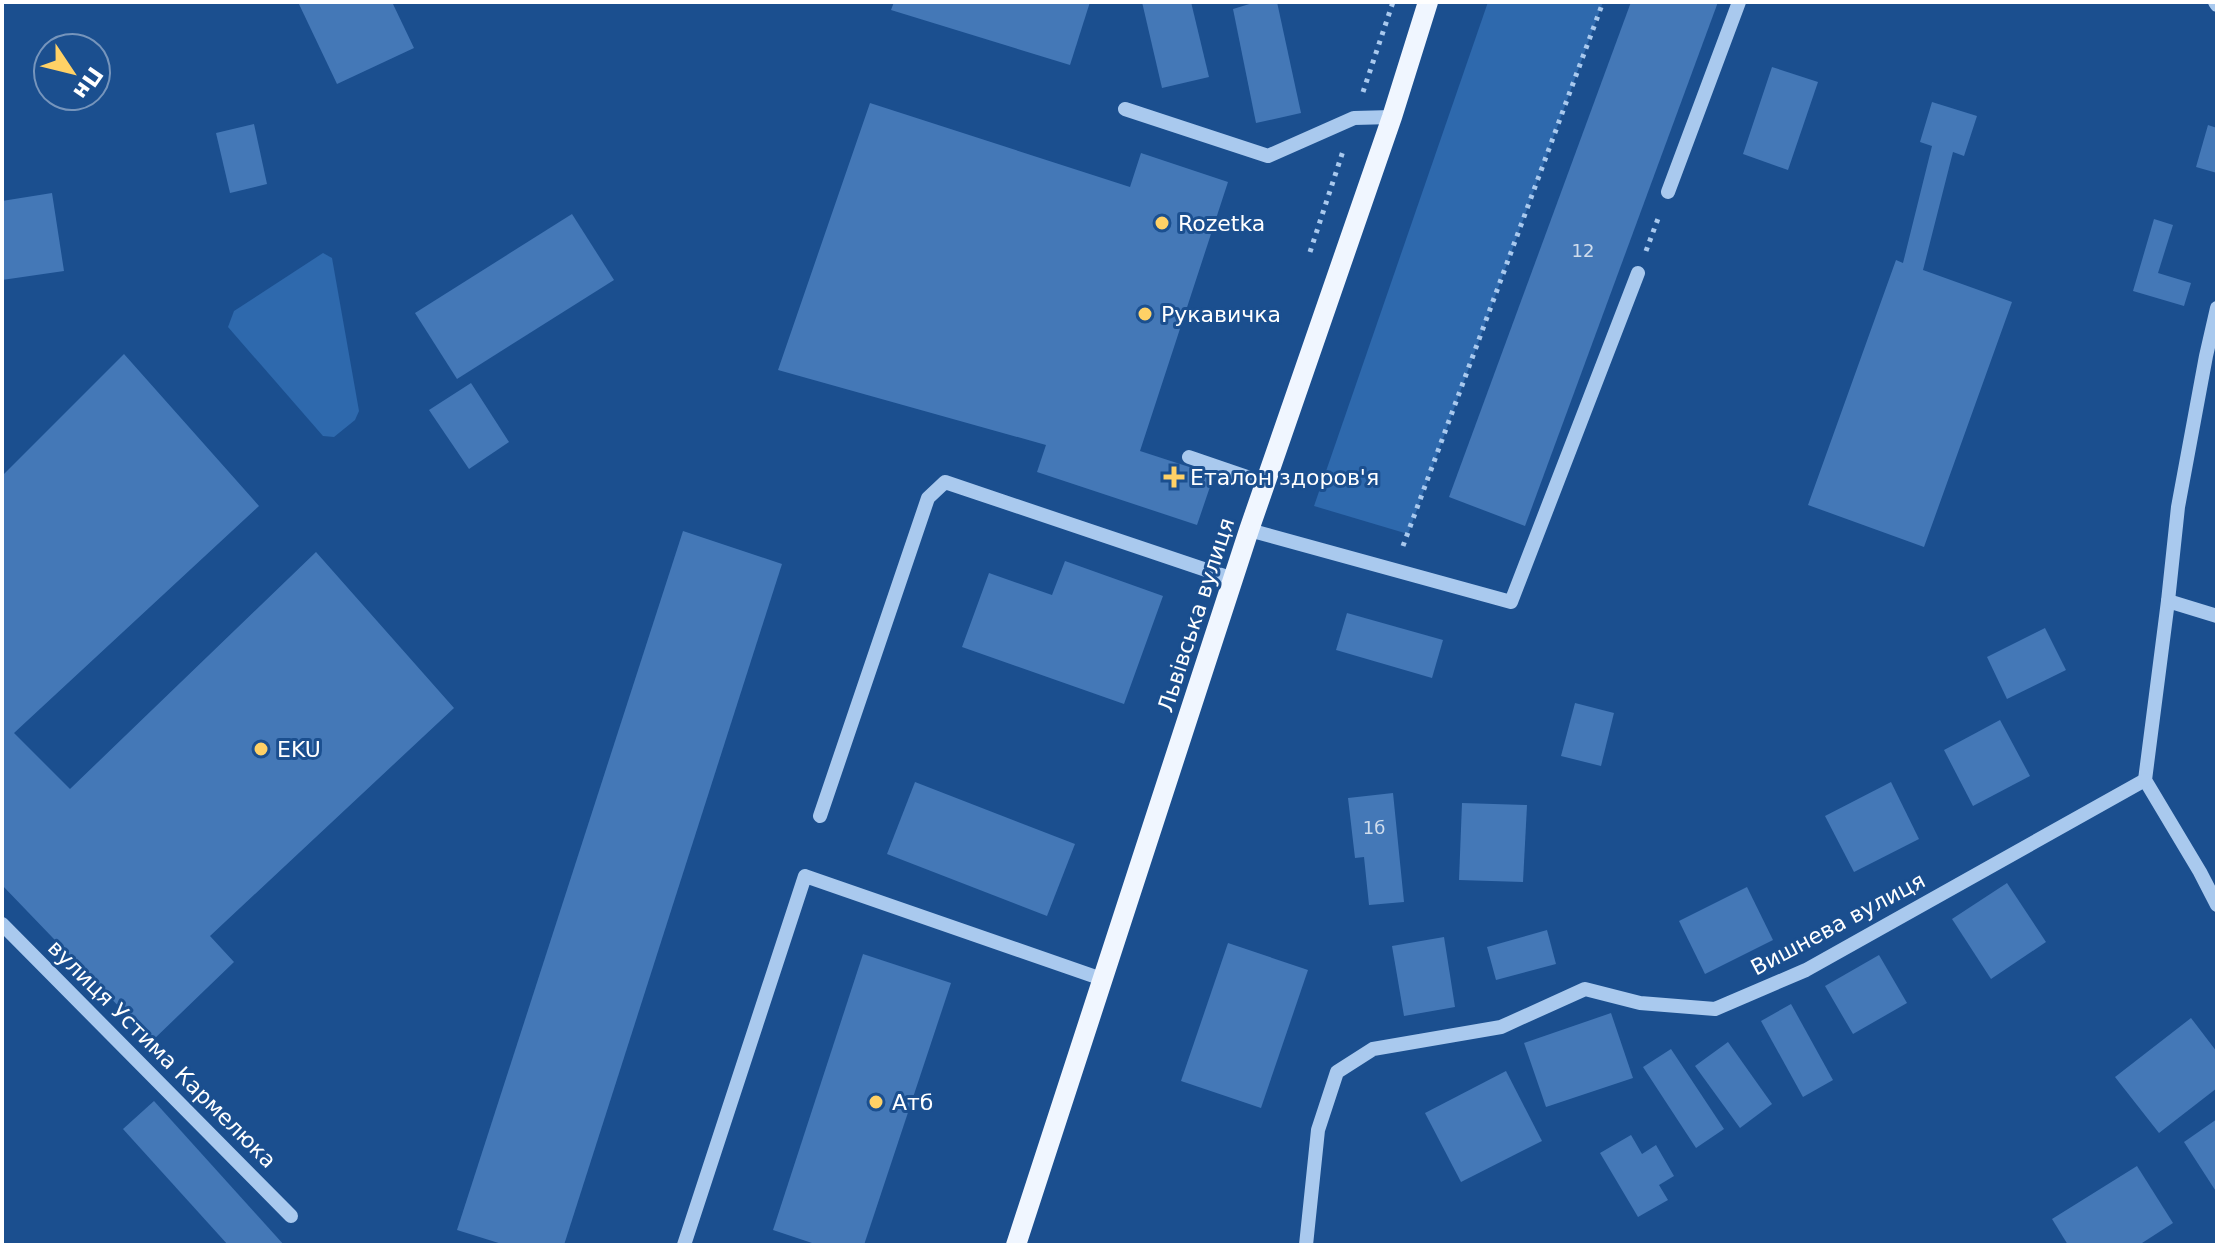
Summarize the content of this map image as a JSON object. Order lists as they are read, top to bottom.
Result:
{
  "streets": {
    "main road": ["Львівська вулиця"],
    "street": ["Вишнева вулиця", "вулиця Устима Кармелюка"]
  },
  "places": {
    "other": [
      "Rozetka",
      "Рукавичка",
      "EKU",
      "Атб"
    ],
    "health": ["Еталон здоров'я"]
  },
  "house_numbers": ["12", "1б"],
  "north": "bottom right"
}
